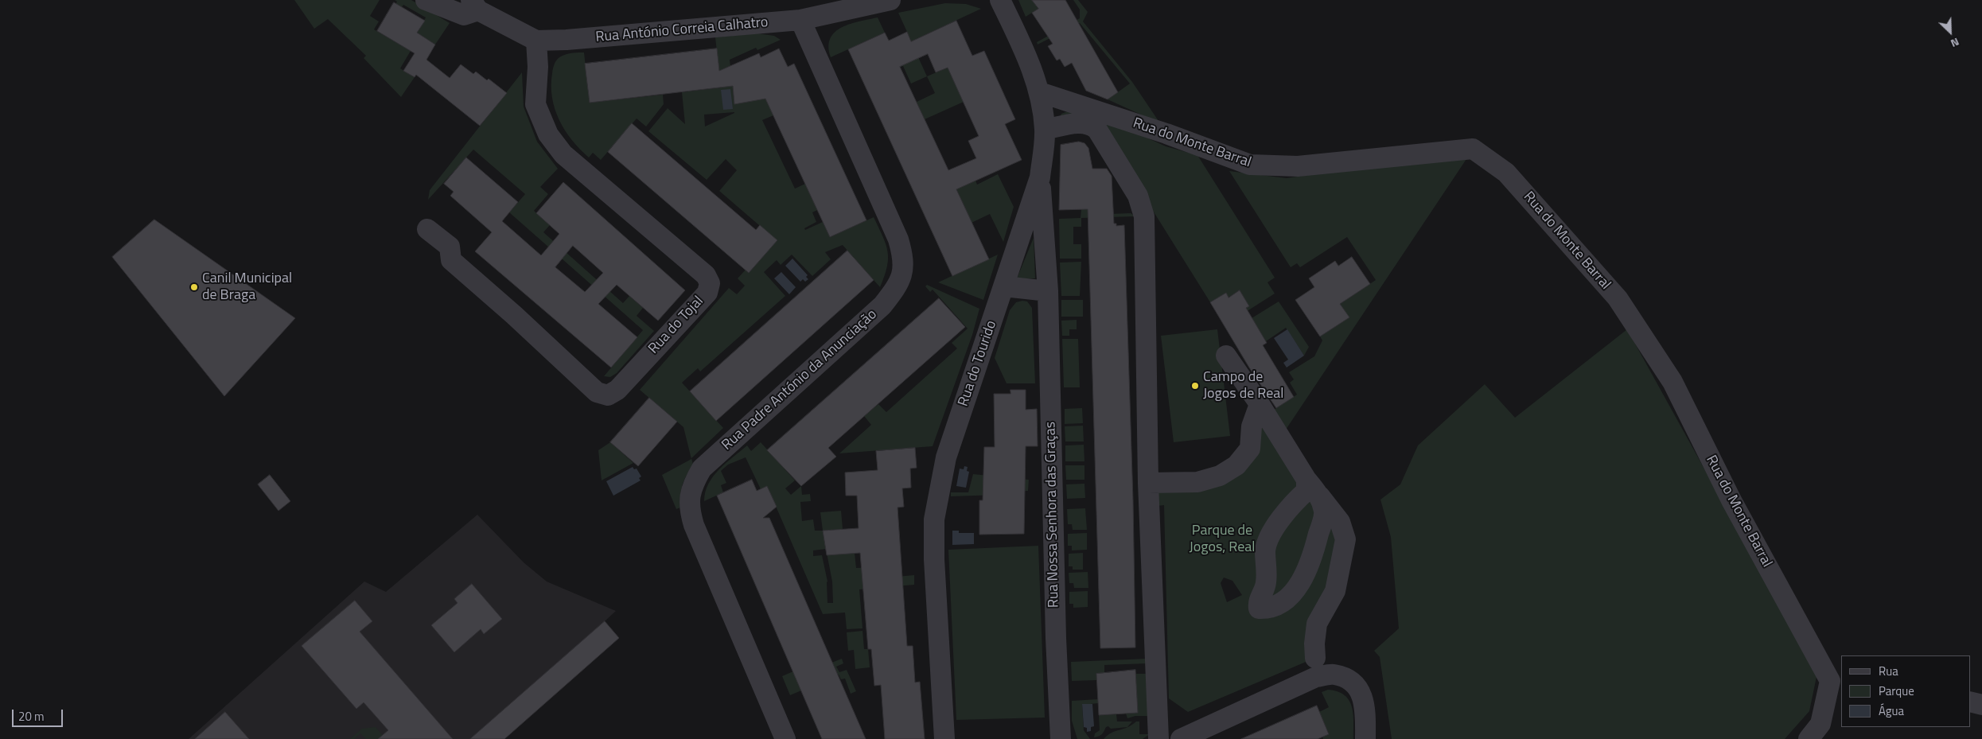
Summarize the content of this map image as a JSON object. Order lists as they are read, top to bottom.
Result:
{
  "streets": {
    "street": [
      "Rua António Correia Calhatro",
      "Rua do Monte Barral",
      "Rua do Tojal",
      "Rua do Tourido",
      "Rua Padre António da Anunciação",
      "Rua Nossa Senhora das Graças"
    ]
  },
  "crossings": [
    ["Rua António Correia Calhatro", "Rua do Tojal"],
    ["Rua António Correia Calhatro", "Rua Padre António da Anunciação"],
    ["Rua do Monte Barral", "Rua do Tourido"],
    ["Rua do Tourido", "Rua Nossa Senhora das Graças"]
  ],
  "parks": ["Parque de Jogos, Real"],
  "places": ["Canil Municipal de Braga", "Campo de Jogos de Real"],
  "legend": ["Rua", "Parque", "Água"],
  "scale_bar": "20 m",
  "north": "bottom right"
}
